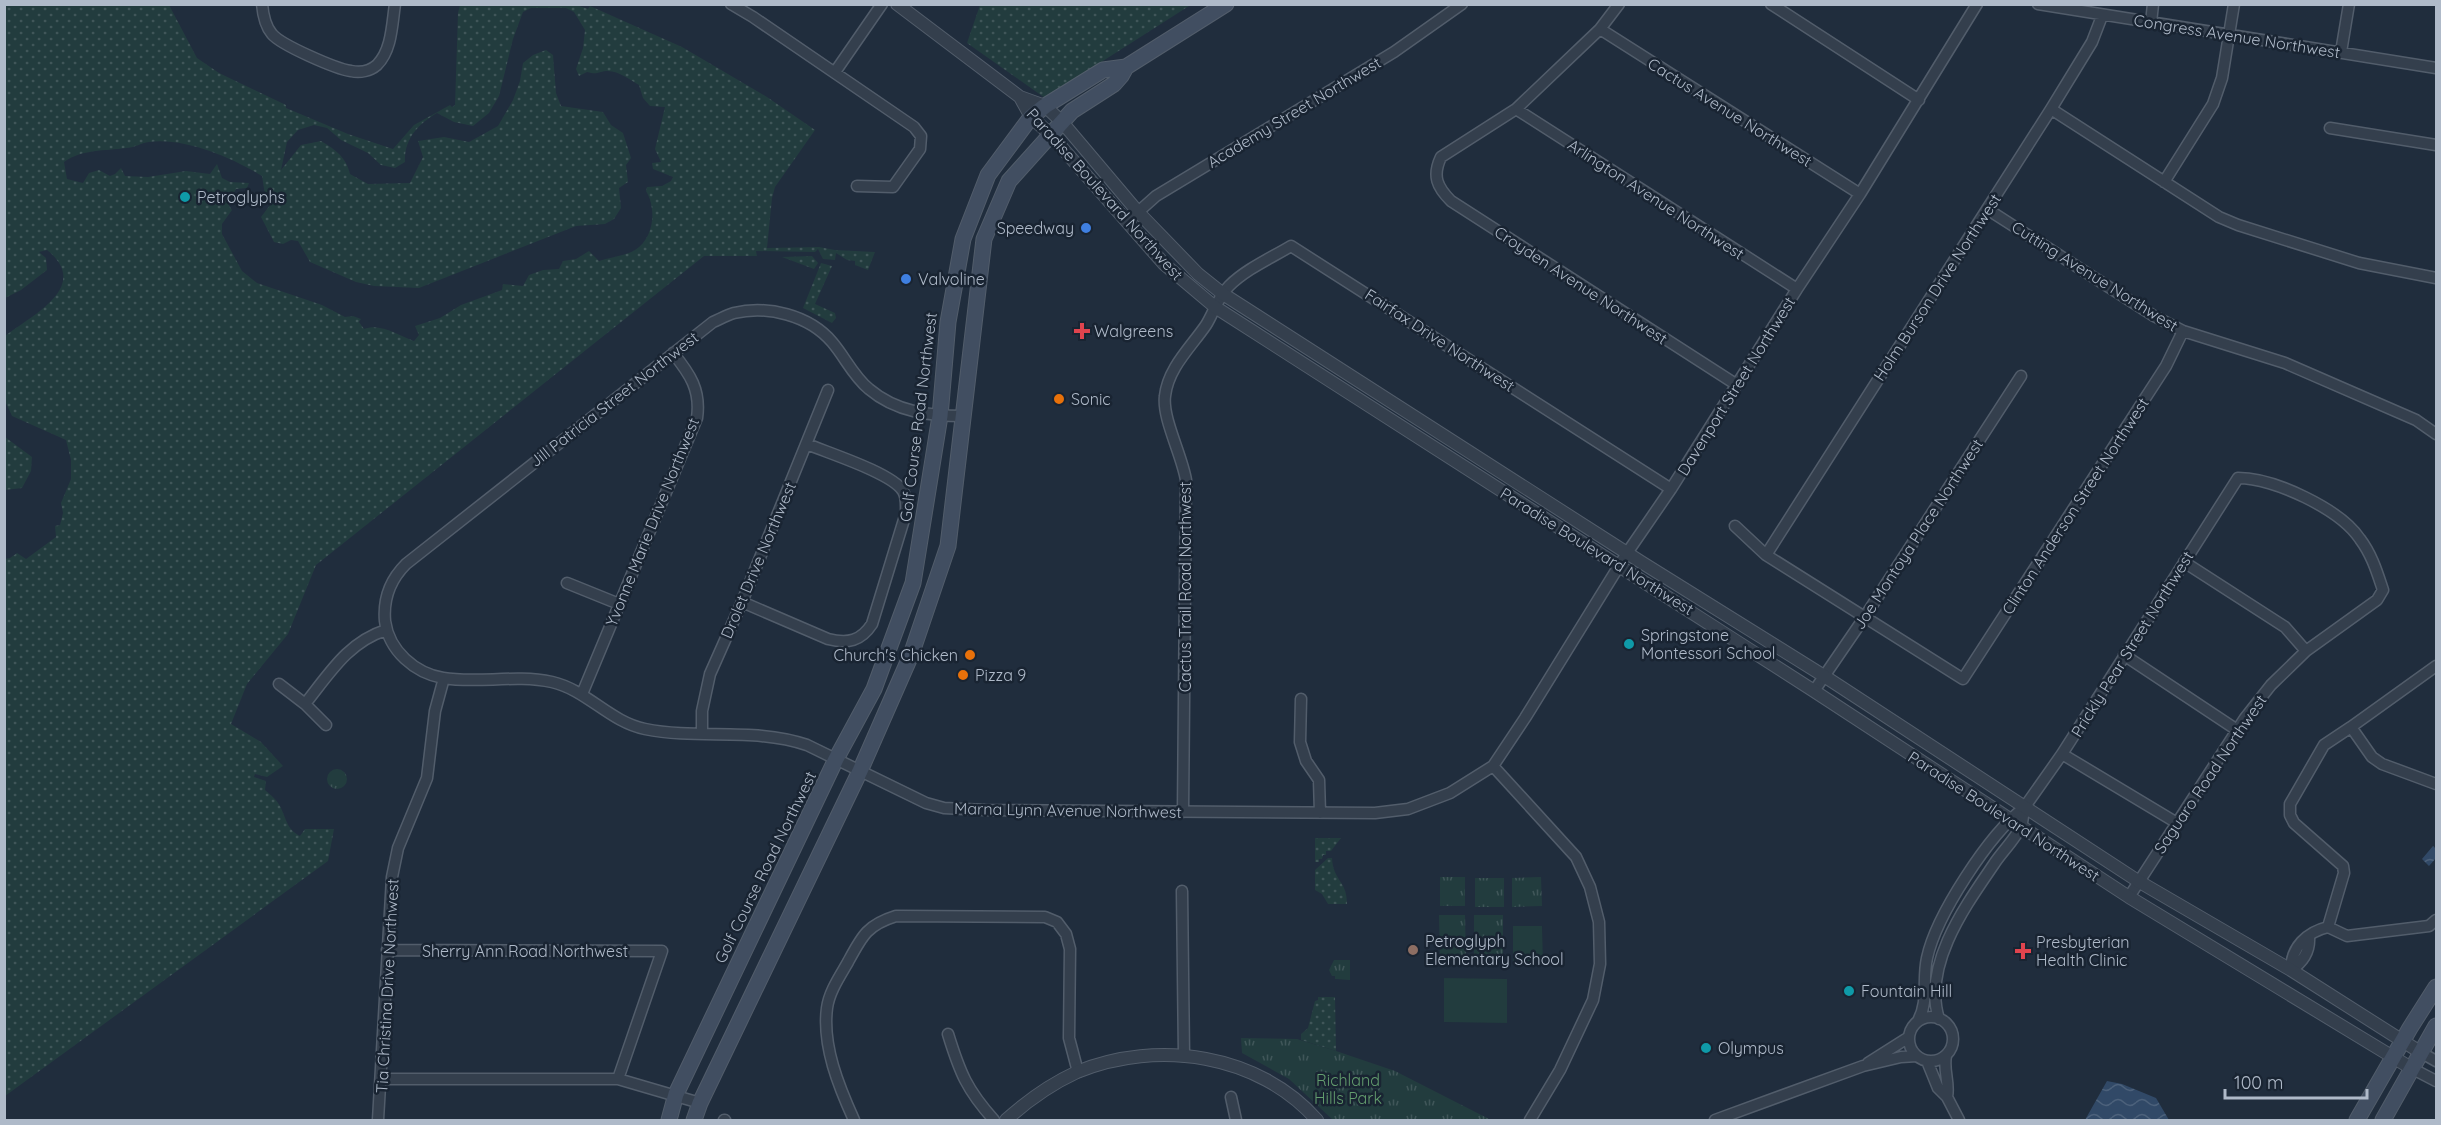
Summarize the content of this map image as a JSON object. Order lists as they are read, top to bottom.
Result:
{
  "streets": {
    "main road": ["Golf Course Road Northwest"],
    "street": [
      "Congress Avenue Northwest",
      "Academy Street Northwest",
      "Cactus Avenue Northwest",
      "Paradise Boulevard Northwest",
      "Arlington Avenue Northwest",
      "Cutting Avenue Northwest",
      "Croyden Avenue Northwest",
      "Holm Burson Drive Northwest",
      "Fairfax Drive Northwest",
      "Davenport Street Northwest",
      "Jill Patricia Street Northwest",
      "Clinton Anderson Street Northwest",
      "Yvonne Marie Drive Northwest",
      "Joe Montoya Place Northwest",
      "Drolet Drive Northwest",
      "Cactus Trail Road Northwest",
      "Prickly Pear Street Northwest",
      "Saguaro Road Northwest",
      "Marna Lynn Avenue Northwest",
      "Sherry Ann Road Northwest",
      "Tia Christina Drive Northwest"
    ]
  },
  "crossings": [
    ["Congress Avenue Northwest", "Holm Burson Drive Northwest"],
    ["Academy Street Northwest", "Paradise Boulevard Northwest"],
    ["Cactus Avenue Northwest", "Davenport Street Northwest"],
    ["Paradise Boulevard Northwest", "Fairfax Drive Northwest"],
    ["Paradise Boulevard Northwest", "Davenport Street Northwest"],
    ["Paradise Boulevard Northwest", "Golf Course Road Northwest"],
    ["Paradise Boulevard Northwest", "Joe Montoya Place Northwest"],
    ["Paradise Boulevard Northwest", "Cactus Trail Road Northwest"],
    ["Paradise Boulevard Northwest", "Prickly Pear Street Northwest"],
    ["Paradise Boulevard Northwest", "Saguaro Road Northwest"],
    ["Arlington Avenue Northwest", "Croyden Avenue Northwest"],
    ["Arlington Avenue Northwest", "Davenport Street Northwest"],
    ["Cutting Avenue Northwest", "Holm Burson Drive Northwest"],
    ["Cutting Avenue Northwest", "Clinton Anderson Street Northwest"],
    ["Croyden Avenue Northwest", "Davenport Street Northwest"],
    ["Fairfax Drive Northwest", "Davenport Street Northwest"],
    ["Fairfax Drive Northwest", "Cactus Trail Road Northwest"],
    ["Davenport Street Northwest", "Marna Lynn Avenue Northwest"],
    ["Jill Patricia Street Northwest", "Golf Course Road Northwest"],
    ["Jill Patricia Street Northwest", "Yvonne Marie Drive Northwest"],
    ["Golf Course Road Northwest", "Marna Lynn Avenue Northwest"],
    ["Clinton Anderson Street Northwest", "Joe Montoya Place Northwest"],
    ["Yvonne Marie Drive Northwest", "Marna Lynn Avenue Northwest"],
    ["Drolet Drive Northwest", "Marna Lynn Avenue Northwest"],
    ["Cactus Trail Road Northwest", "Marna Lynn Avenue Northwest"],
    ["Prickly Pear Street Northwest", "Saguaro Road Northwest"],
    ["Marna Lynn Avenue Northwest", "Tia Christina Drive Northwest"],
    ["Sherry Ann Road Northwest", "Tia Christina Drive Northwest"]
  ],
  "parks": ["Richland Hills Park"],
  "places": {
    "other": [
      "Petroglyphs",
      "Speedway",
      "Valvoline",
      "Sonic",
      "Springstone Montessori School",
      "Church's Chicken",
      "Pizza 9",
      "Petroglyph Elementary School",
      "Fountain Hill",
      "Olympus"
    ],
    "health": ["Walgreens", "Presbyterian Health Clinic"]
  },
  "scale_bar": "100 m"
}
